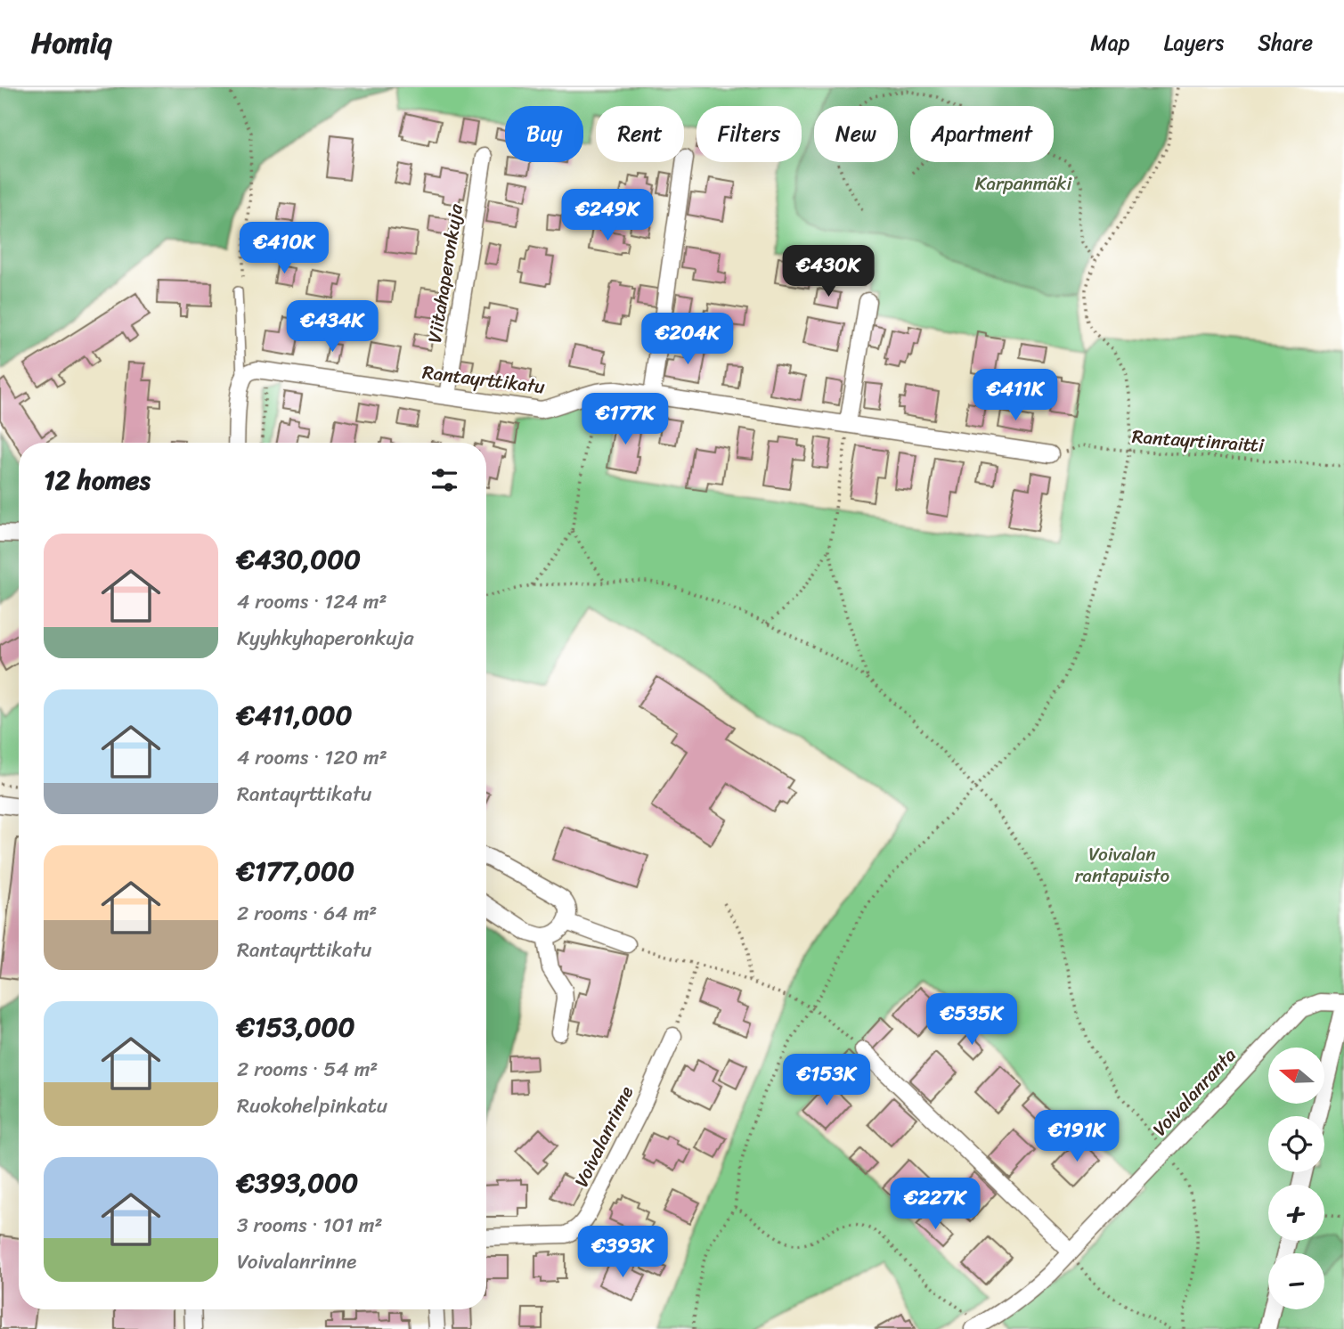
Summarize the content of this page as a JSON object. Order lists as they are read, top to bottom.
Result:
{
  "streets": {
    "street": [
      "Viitahaperonkuja",
      "Rantayrttikatu",
      "Voivalanranta",
      "Voivalanrinne"
    ],
    "path": ["Rantayrtinraitti"]
  },
  "crossings": [
    ["Viitahaperonkuja", "Rantayrttikatu"],
    ["Rantayrttikatu", "Rantayrtinraitti"]
  ],
  "parks": ["Karpanmäki", "Voivalan rantapuisto"],
  "north": "left",
  "page": {
    "header": "Homiq",
    "nav": ["Map", "Layers", "Share"],
    "chip": [
      "Buy",
      "Rent",
      "Filters",
      "New",
      "Apartment"
    ],
    "price": [
      "€249K",
      "€410K",
      "€430K",
      "€434K",
      "€204K",
      "€411K",
      "€177K",
      "€535K",
      "€153K",
      "€191K",
      "€227K",
      "€393K"
    ],
    "heading": "12 homes",
    "list": [
      {
        "name": "€430,000",
        "note": "4 rooms · 124 m² · Kyyhkyhaperonkuja"
      },
      {
        "name": "€411,000",
        "note": "4 rooms · 120 m² · Rantayrttikatu"
      },
      {
        "name": "€177,000",
        "note": "2 rooms · 64 m² · Rantayrttikatu"
      },
      {
        "name": "€153,000",
        "note": "2 rooms · 54 m² · Ruokohelpinkatu"
      },
      {
        "name": "€393,000",
        "note": "3 rooms · 101 m² · Voivalanrinne"
      }
    ],
    "map_buttons": ["+", "−"]
  }
}
